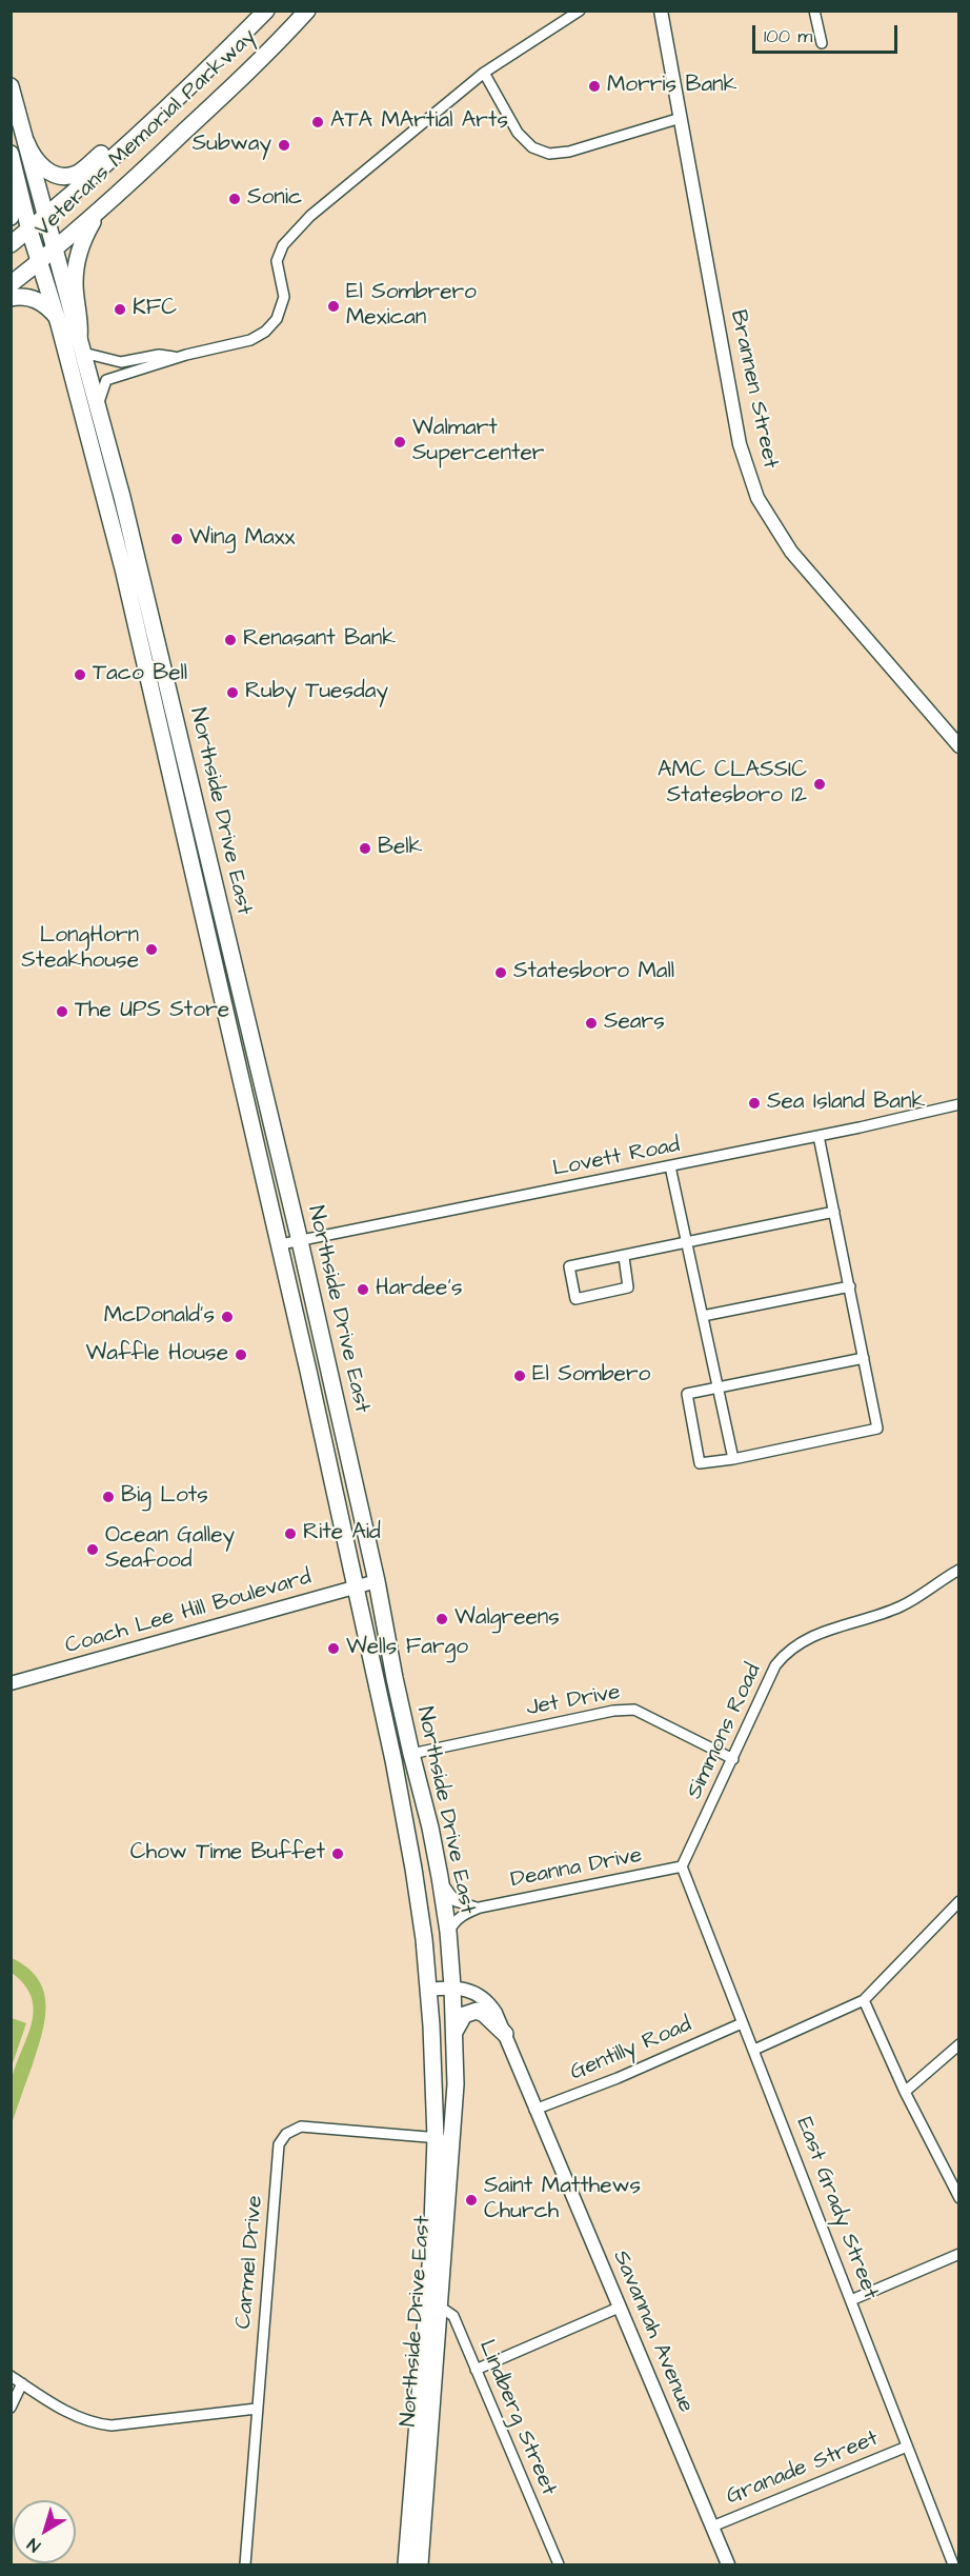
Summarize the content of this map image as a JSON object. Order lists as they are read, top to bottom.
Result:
{
  "streets": {
    "main road": ["Veterans Memorial Parkway", "Northside Drive East"],
    "street": [
      "Brannen Street",
      "Lovett Road",
      "Coach Lee Hill Boulevard",
      "Jet Drive",
      "Simmons Road",
      "Deanna Drive",
      "Gentilly Road",
      "East Grady Street",
      "Carmel Drive",
      "Savannah Avenue",
      "Lindberg Street",
      "Granade Street"
    ]
  },
  "crossings": [
    ["Veterans Memorial Parkway", "Northside Drive East"],
    ["Northside Drive East", "Lovett Road"],
    ["Northside Drive East", "Coach Lee Hill Boulevard"],
    ["Northside Drive East", "Jet Drive"],
    ["Northside Drive East", "Deanna Drive"],
    ["Northside Drive East", "Carmel Drive"],
    ["Northside Drive East", "Savannah Avenue"],
    ["Northside Drive East", "Lindberg Street"],
    ["Jet Drive", "Simmons Road"],
    ["Simmons Road", "Deanna Drive"],
    ["Simmons Road", "East Grady Street"],
    ["Deanna Drive", "East Grady Street"],
    ["Gentilly Road", "East Grady Street"],
    ["Gentilly Road", "Savannah Avenue"],
    ["East Grady Street", "Granade Street"],
    ["Savannah Avenue", "Granade Street"]
  ],
  "places": [
    "Morris Bank",
    "ATA MArtial Arts",
    "Subway",
    "Sonic",
    "El Sombrero Mexican",
    "KFC",
    "Walmart Supercenter",
    "Wing Maxx",
    "Renasant Bank",
    "Taco Bell",
    "Ruby Tuesday",
    "AMC CLASSIC Statesboro 12",
    "Belk",
    "LongHorn Steakhouse",
    "Statesboro Mall",
    "The UPS Store",
    "Sears",
    "Sea Island Bank",
    "Hardee's",
    "McDonald's",
    "Waffle House",
    "El Sombero",
    "Big Lots",
    "Rite Aid",
    "Ocean Galley Seafood",
    "Walgreens",
    "Wells Fargo",
    "Chow Time Buffet",
    "Saint Matthews Church"
  ],
  "scale_bar": "100 m",
  "north": "bottom left"
}
